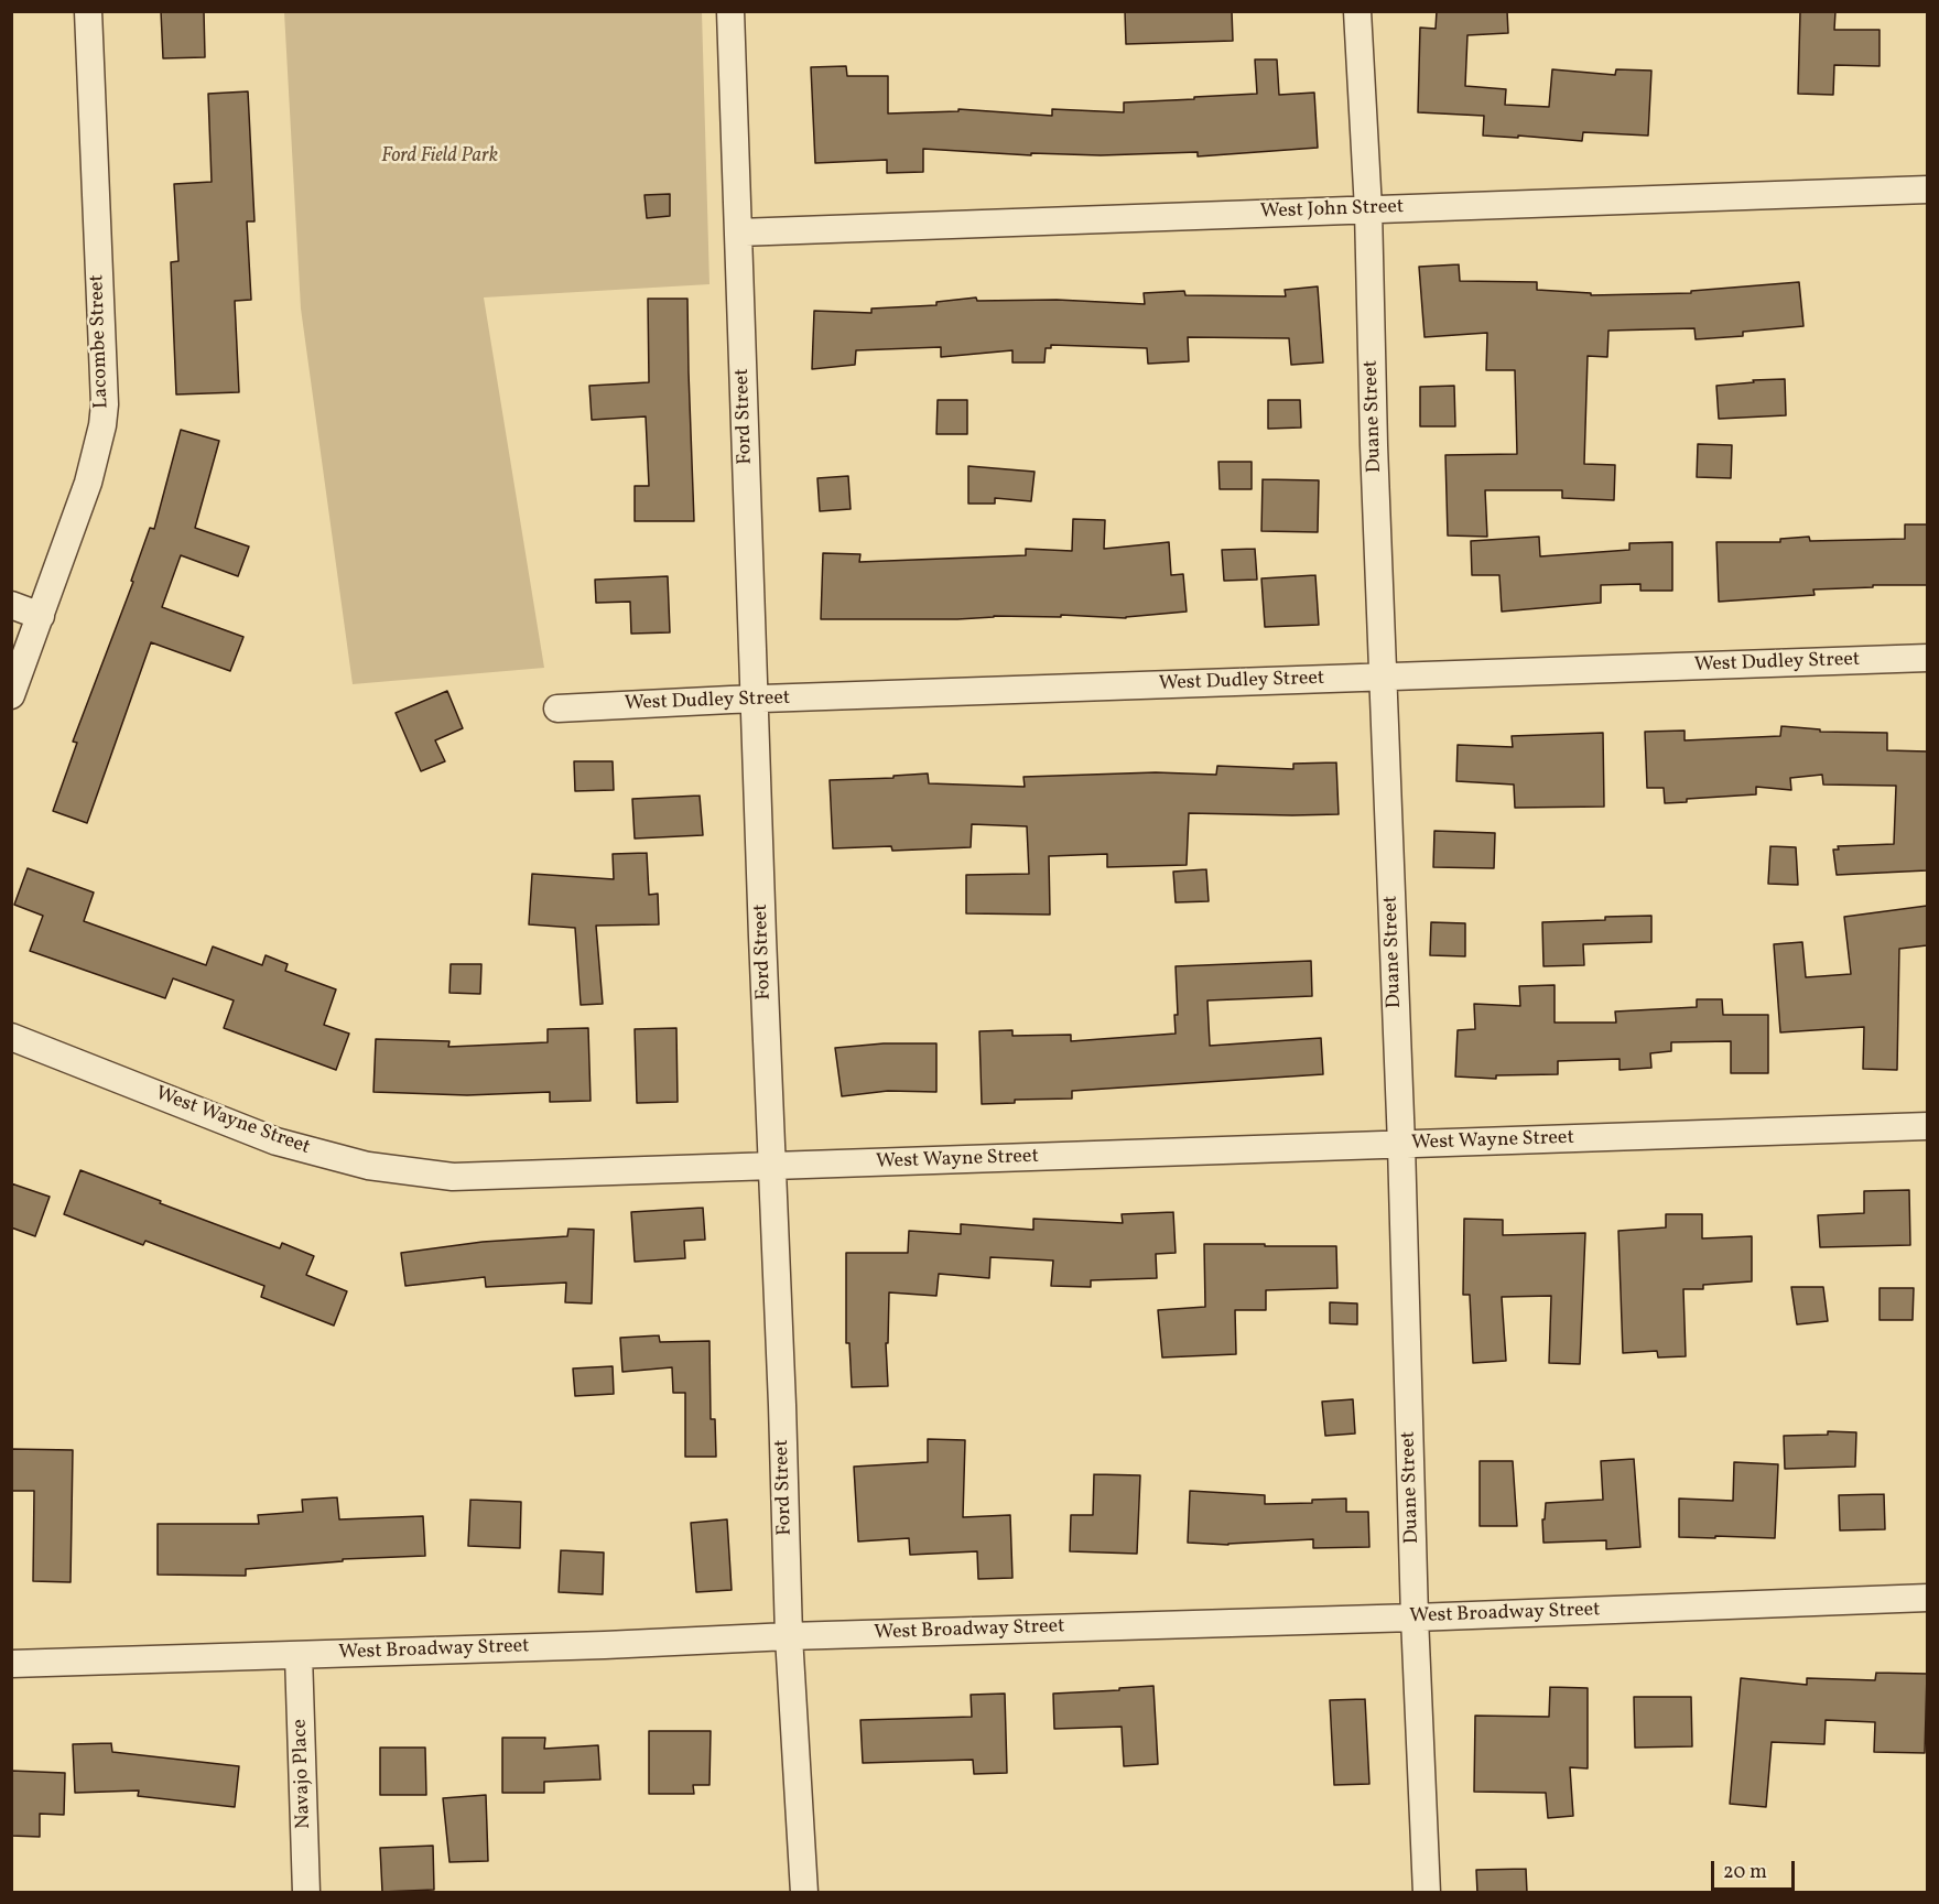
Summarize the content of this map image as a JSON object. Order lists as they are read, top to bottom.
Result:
{
  "streets": {
    "street": [
      "West John Street",
      "Lacombe Street",
      "Ford Street",
      "Duane Street",
      "West Dudley Street",
      "West Wayne Street",
      "West Broadway Street",
      "Navajo Place"
    ]
  },
  "crossings": [
    ["West John Street", "Ford Street"],
    ["West John Street", "Duane Street"],
    ["Ford Street", "West Dudley Street"],
    ["Ford Street", "West Wayne Street"],
    ["Ford Street", "West Broadway Street"],
    ["Duane Street", "West Dudley Street"],
    ["Duane Street", "West Wayne Street"],
    ["Duane Street", "West Broadway Street"],
    ["West Broadway Street", "Navajo Place"]
  ],
  "parks": ["Ford Field Park"],
  "scale_bar": "20 m"
}
